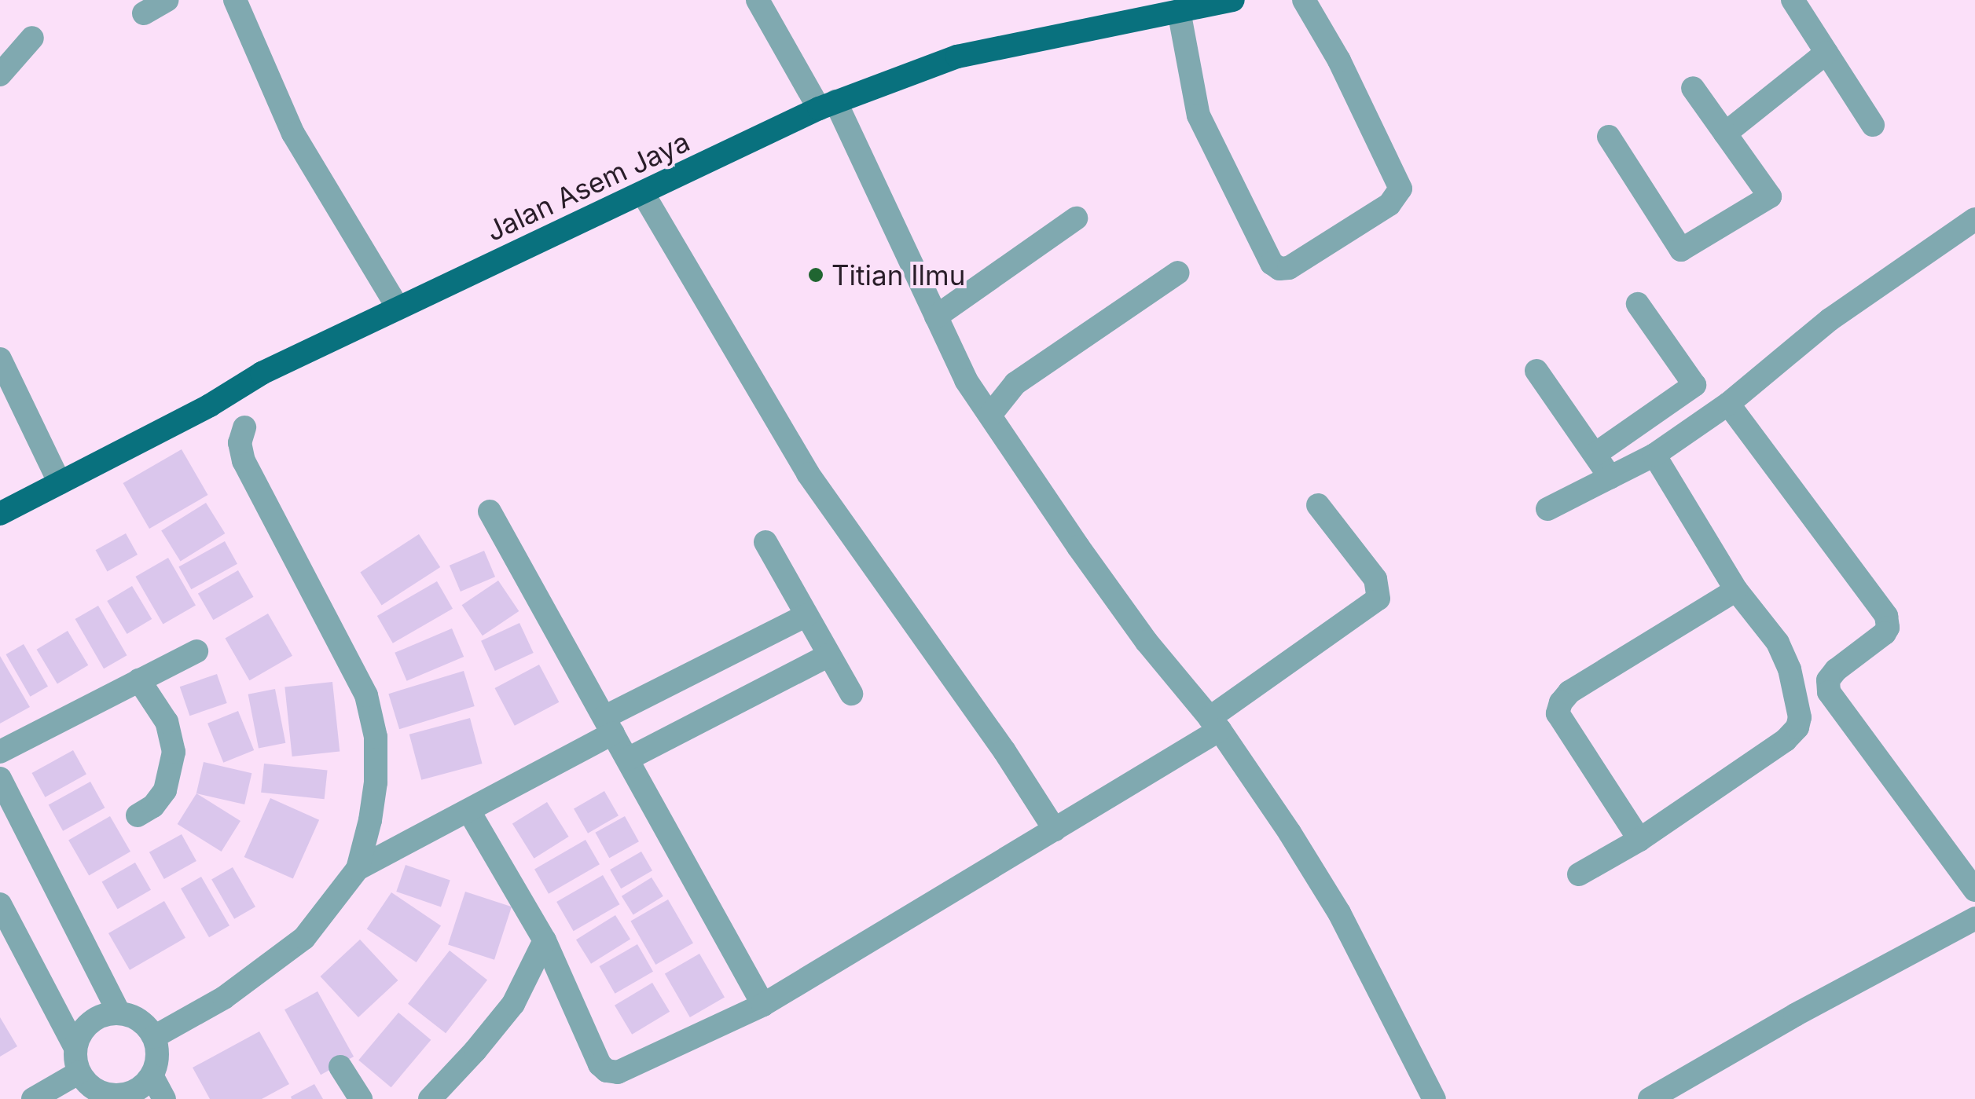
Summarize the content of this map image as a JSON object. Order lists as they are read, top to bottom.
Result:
{
  "streets": {
    "main road": ["Jalan Asem Jaya"]
  },
  "places": ["Titian Ilmu"]
}
